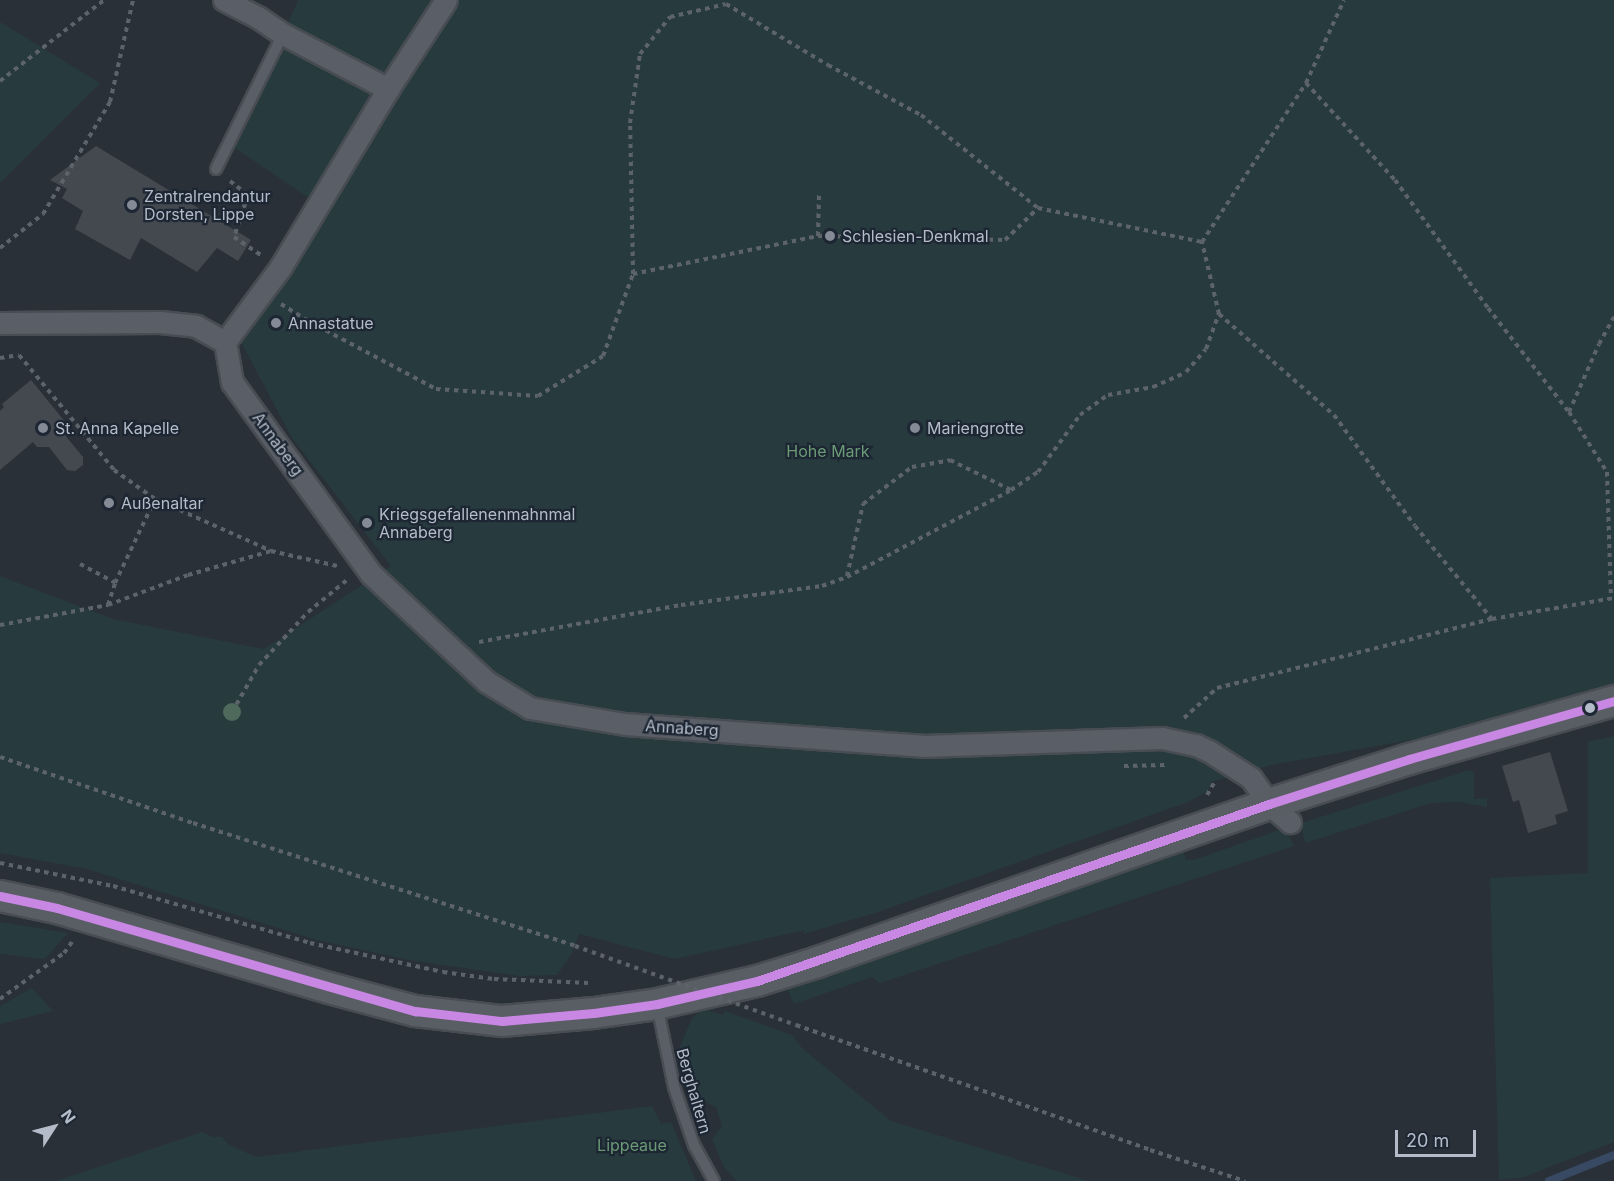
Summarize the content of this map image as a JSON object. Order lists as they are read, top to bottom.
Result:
{
  "streets": {
    "street": ["Annaberg"],
    "lane": ["Berghaltern"]
  },
  "parks": ["Hohe Mark", "Lippeaue"],
  "places": [
    "Zentralrendantur Dorsten, Lippe",
    "Schlesien-Denkmal",
    "Annastatue",
    "St. Anna Kapelle",
    "Mariengrotte",
    "Außenaltar",
    "Kriegsgefallenenmahnmal Annaberg"
  ],
  "scale_bar": "20 m",
  "north": "top right"
}
